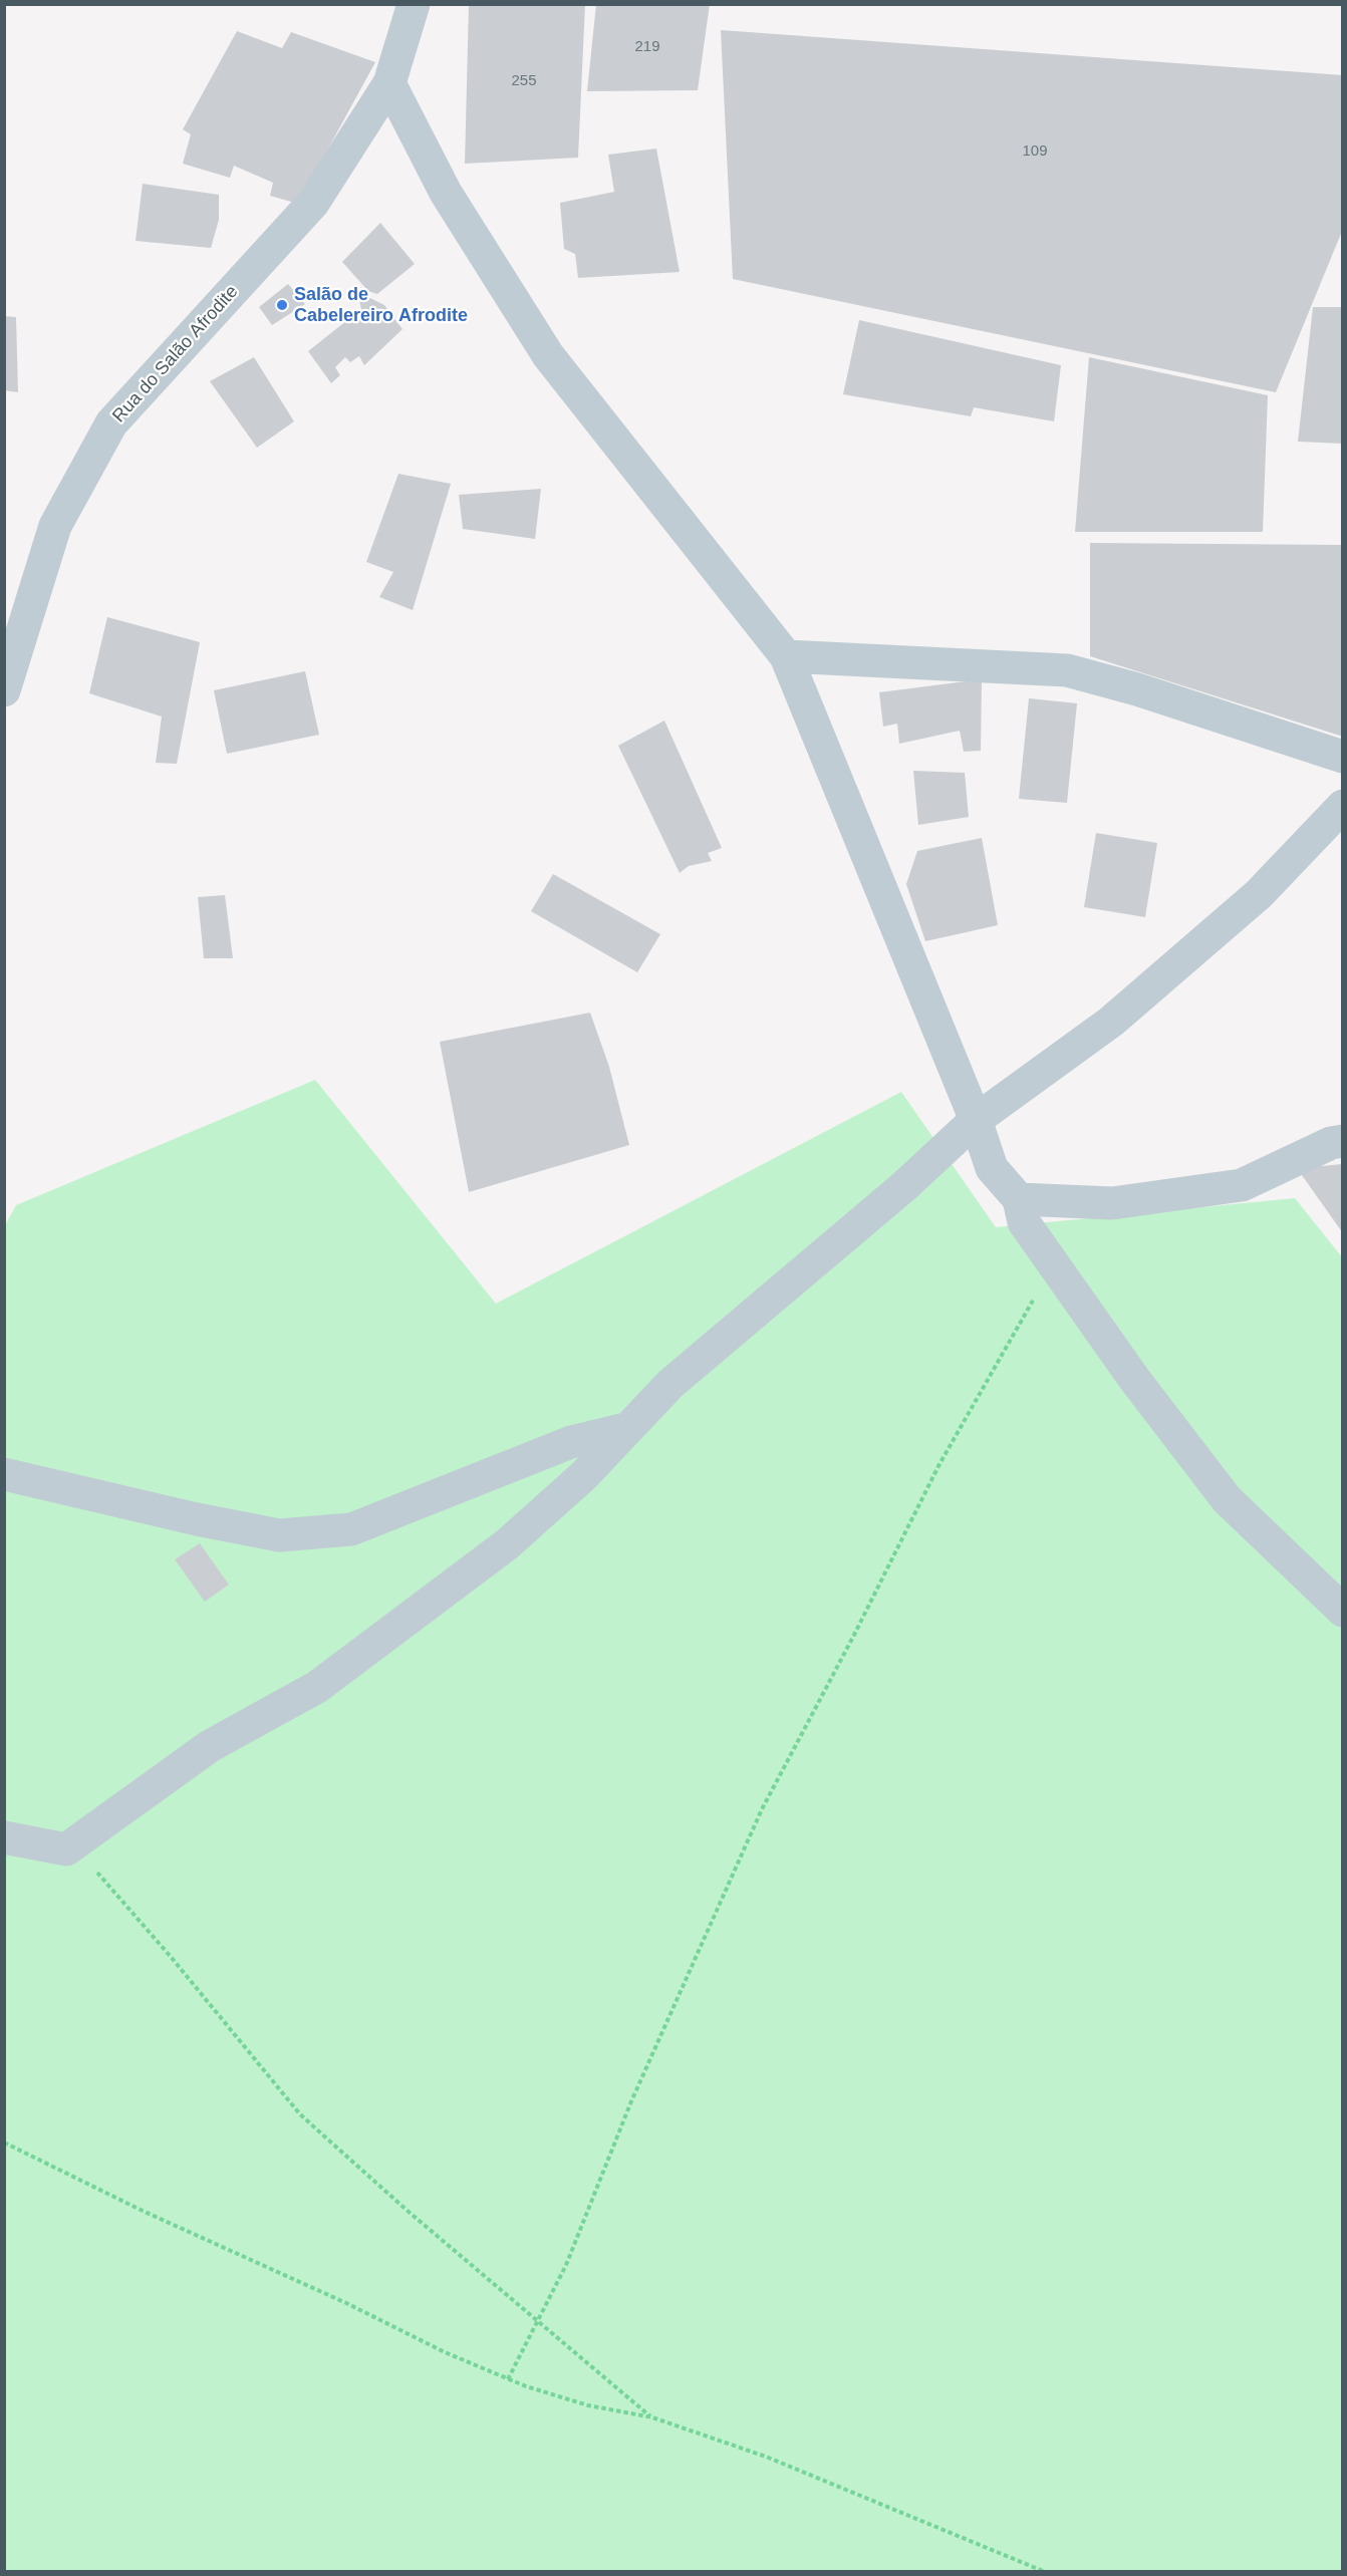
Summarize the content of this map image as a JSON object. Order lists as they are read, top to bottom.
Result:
{
  "streets": {
    "street": ["Rua do Salão Afrodite"]
  },
  "places": ["Salão de Cabelereiro Afrodite"],
  "house_numbers": ["219", "255", "109"]
}
